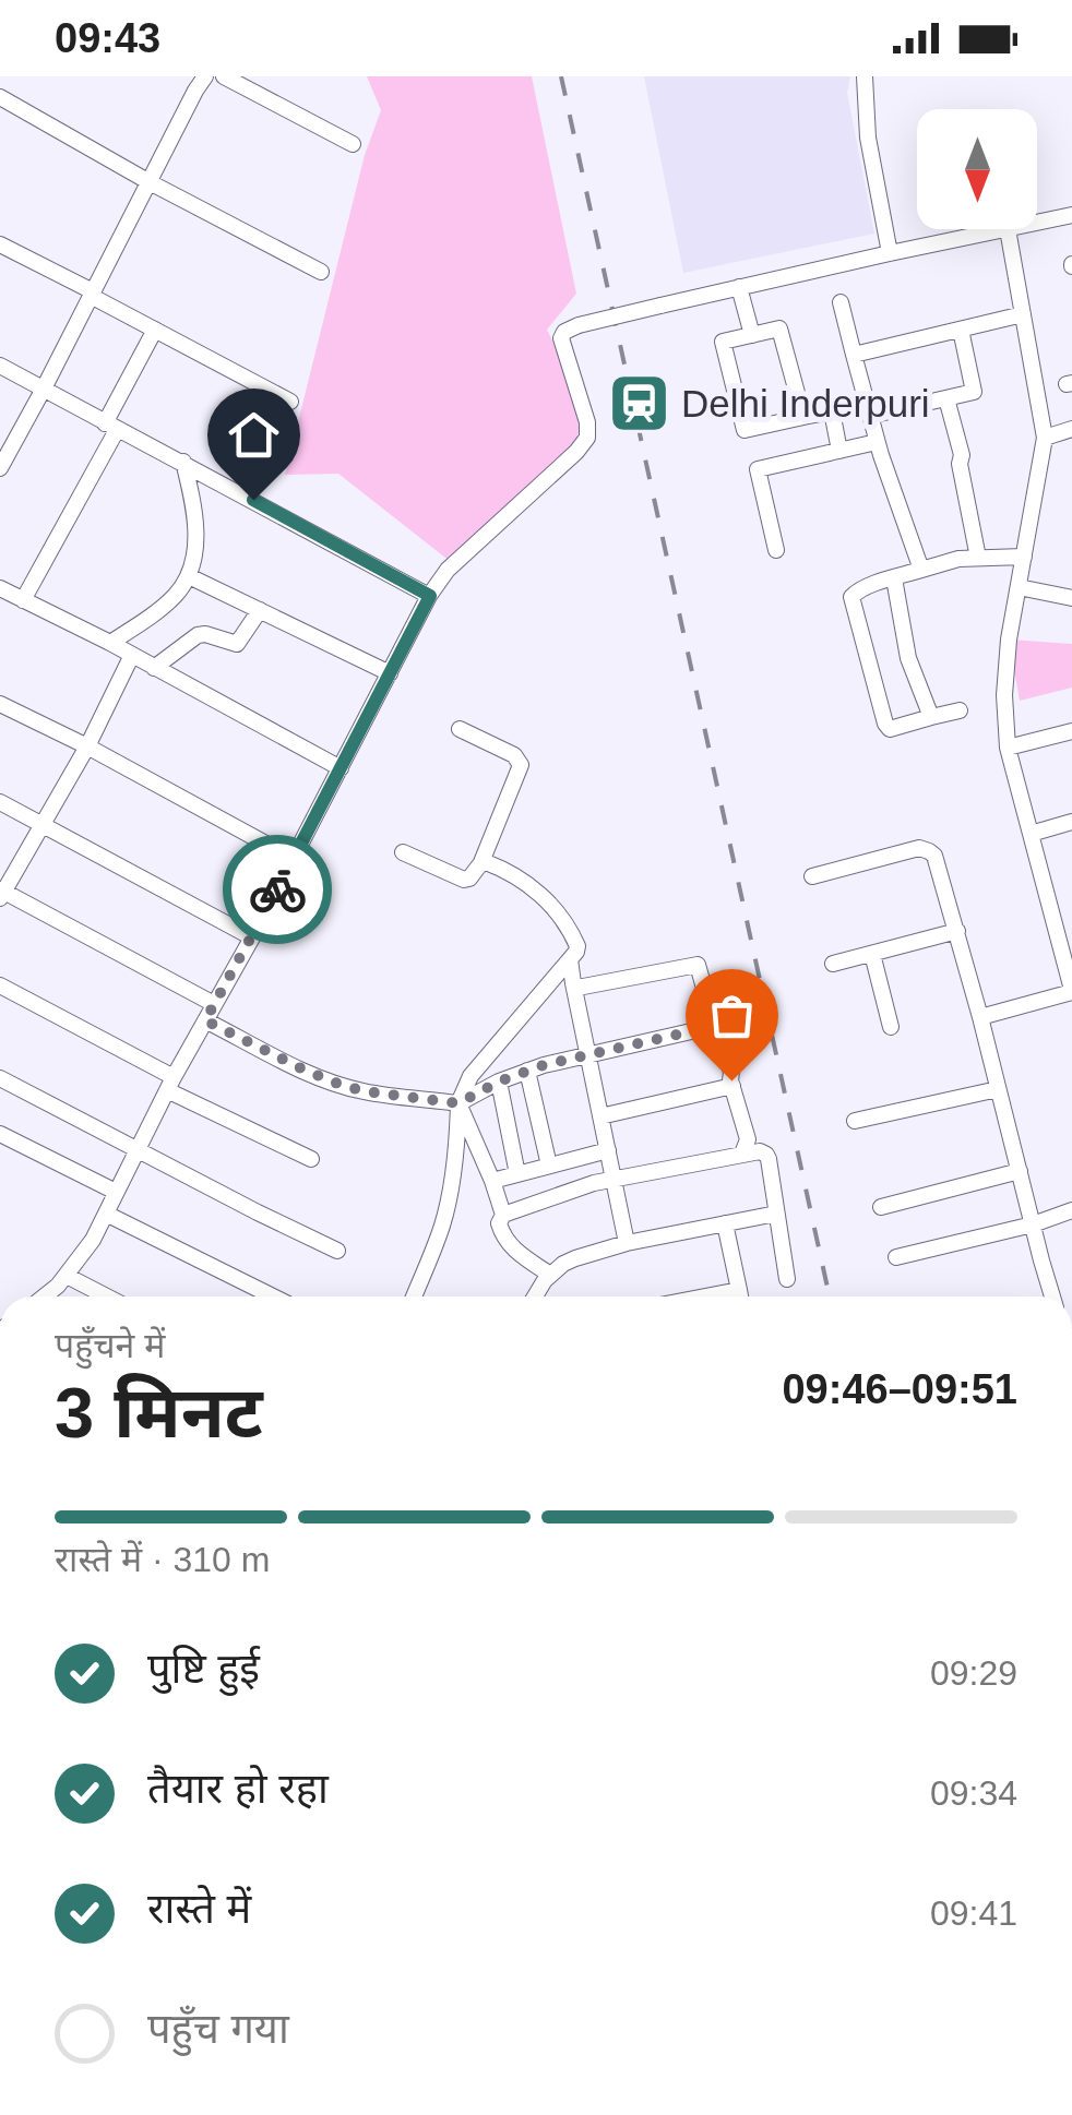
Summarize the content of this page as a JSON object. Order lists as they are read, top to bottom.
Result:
{
  "places": {
    "station": ["Delhi Inderpuri"]
  },
  "north": "bottom",
  "page": {
    "status": "09:43",
    "heading": ["3 मिनट", "पहुँचने में", "09:46–09:51"],
    "bar": "रास्ते में · 310 m",
    "list": [
      ["पुष्टि हुई", "09:29"],
      ["तैयार हो रहा", "09:34"],
      ["रास्ते में", "09:41"],
      "पहुँच गया"
    ]
  }
}
